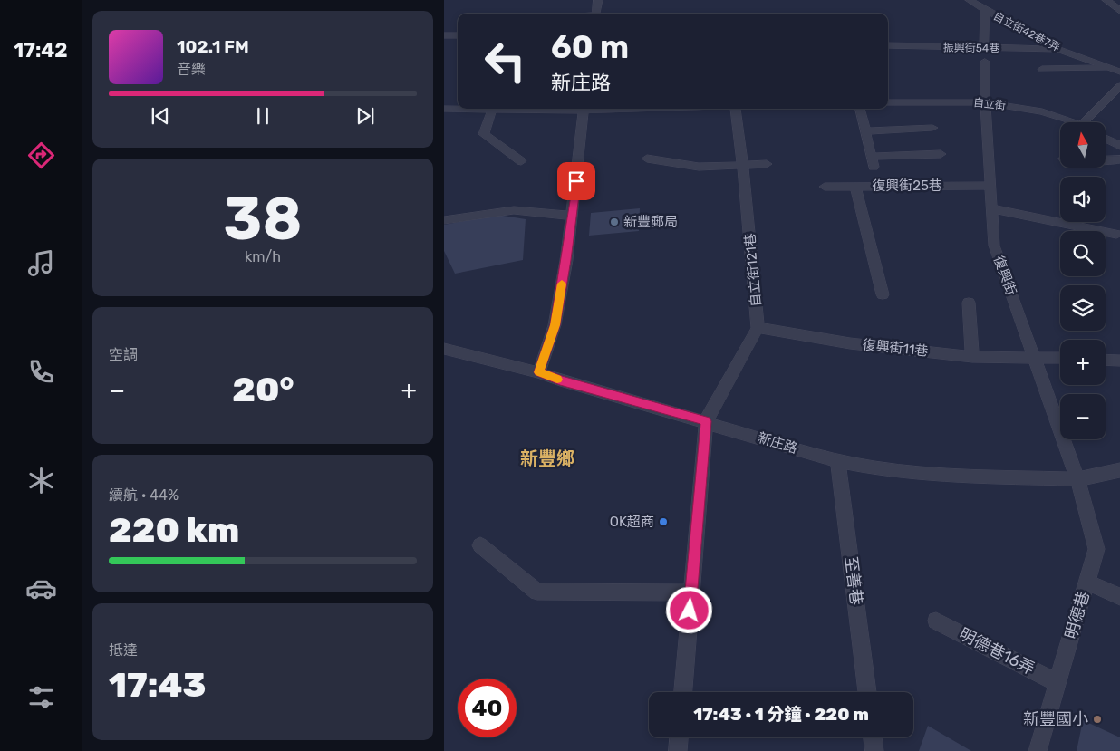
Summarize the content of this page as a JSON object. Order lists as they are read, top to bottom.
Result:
{
  "streets": {
    "street": [
      "自立街42巷7弄",
      "振興街54巷",
      "自立街",
      "復興街25巷",
      "自立街121巷",
      "復興街",
      "復興街11巷",
      "新庄路",
      "至善巷",
      "明德巷",
      "明德巷16弄"
    ]
  },
  "crossings": [
    ["自立街42巷7弄", "振興街54巷"],
    ["自立街", "復興街"],
    ["復興街25巷", "復興街"],
    ["自立街121巷", "復興街11巷"],
    ["復興街", "復興街11巷"],
    ["復興街", "新庄路"],
    ["復興街", "明德巷"],
    ["新庄路", "至善巷"],
    ["新庄路", "明德巷"],
    ["明德巷", "明德巷16弄"]
  ],
  "districts": ["新豐鄉"],
  "places": ["新豐郵局", "OK超商", "新豐國小"],
  "north": "top",
  "page": {
    "tabs": "17:42",
    "turn": ["60 m", "新庄路"],
    "song": ["102.1 FM", "音樂"],
    "map_buttons": ["+", "−"],
    "tile": [
      ["38", "km/h"],
      "空調",
      ["續航 · 44%", "220 km"],
      ["抵達", "17:43"]
    ],
    "heat": ["−", "20°", "+"],
    "limit": "40",
    "trip": "17:43 · 1 分鐘 · 220 m"
  }
}
